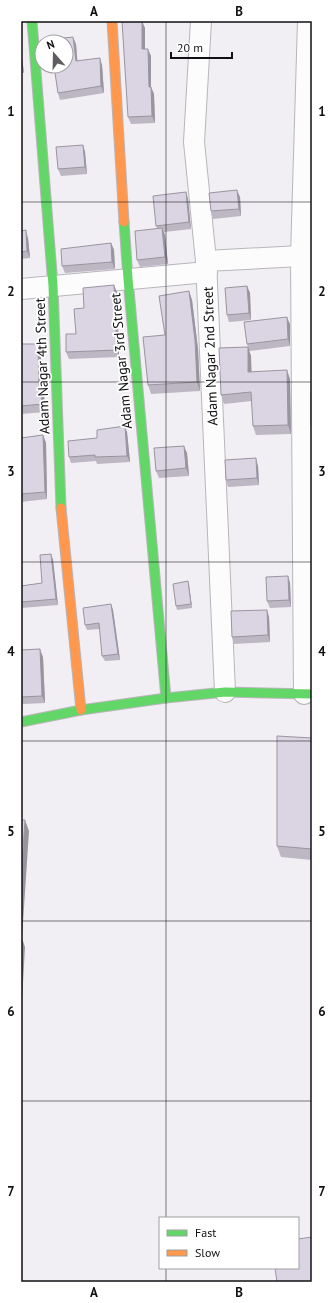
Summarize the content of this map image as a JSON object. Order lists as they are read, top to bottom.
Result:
{
  "streets": {
    "street": ["Adam Nagar 2nd Street", "Adam Nagar 3rd Street", "Adam Nagar 4th Street"]
  },
  "legend": ["Fast", "Slow"],
  "scale_bar": "20 m",
  "north": "top",
  "grid": {
    "columns": ["A", "B"],
    "rows": [
      "1",
      "2",
      "3",
      "4",
      "5",
      "6",
      "7"
    ]
  }
}
